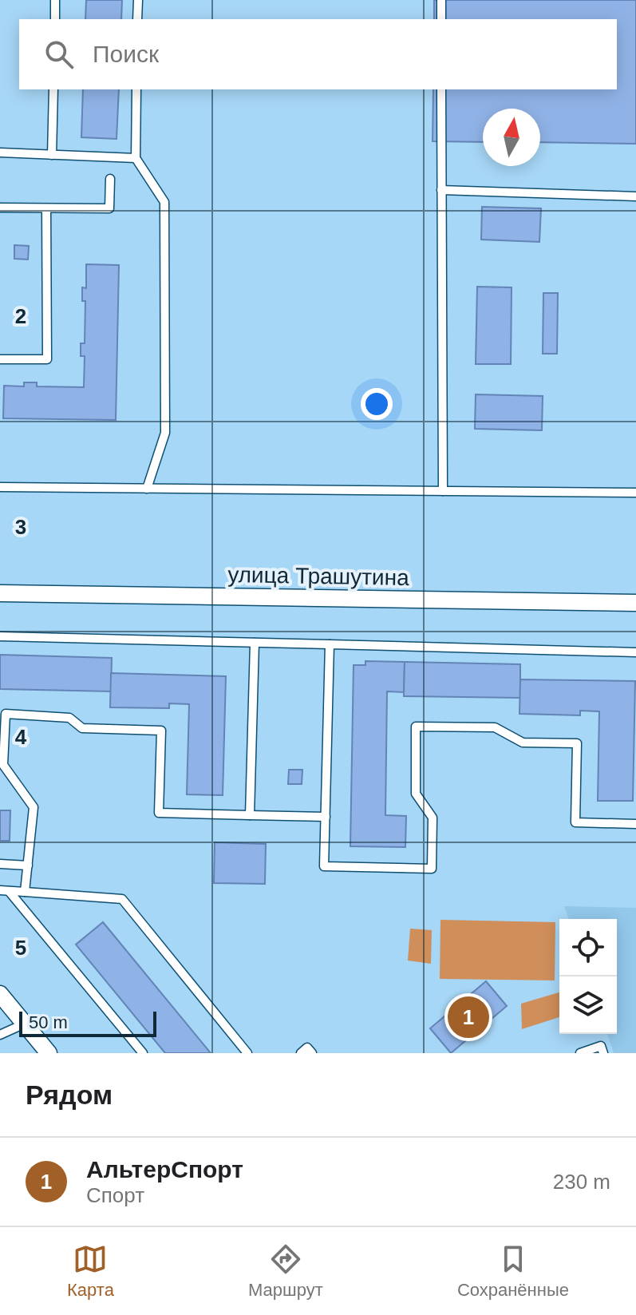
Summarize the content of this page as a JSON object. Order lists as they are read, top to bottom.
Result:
{
  "streets": {
    "street": ["улица Трашутина"]
  },
  "scale_bar": "50 m",
  "north": "top",
  "page": {
    "search": "Поиск",
    "pins": "1",
    "scale": "50 m",
    "heading": "Рядом",
    "list": [
      {
        "mark": "1",
        "name": "АльтерСпорт",
        "note": "Спорт",
        "value": "230 m"
      }
    ],
    "nav": ["Карта", "Маршрут", "Сохранённые"]
  },
  "grid": {
    "rows": [
      "2",
      "3",
      "4",
      "5"
    ]
  }
}
